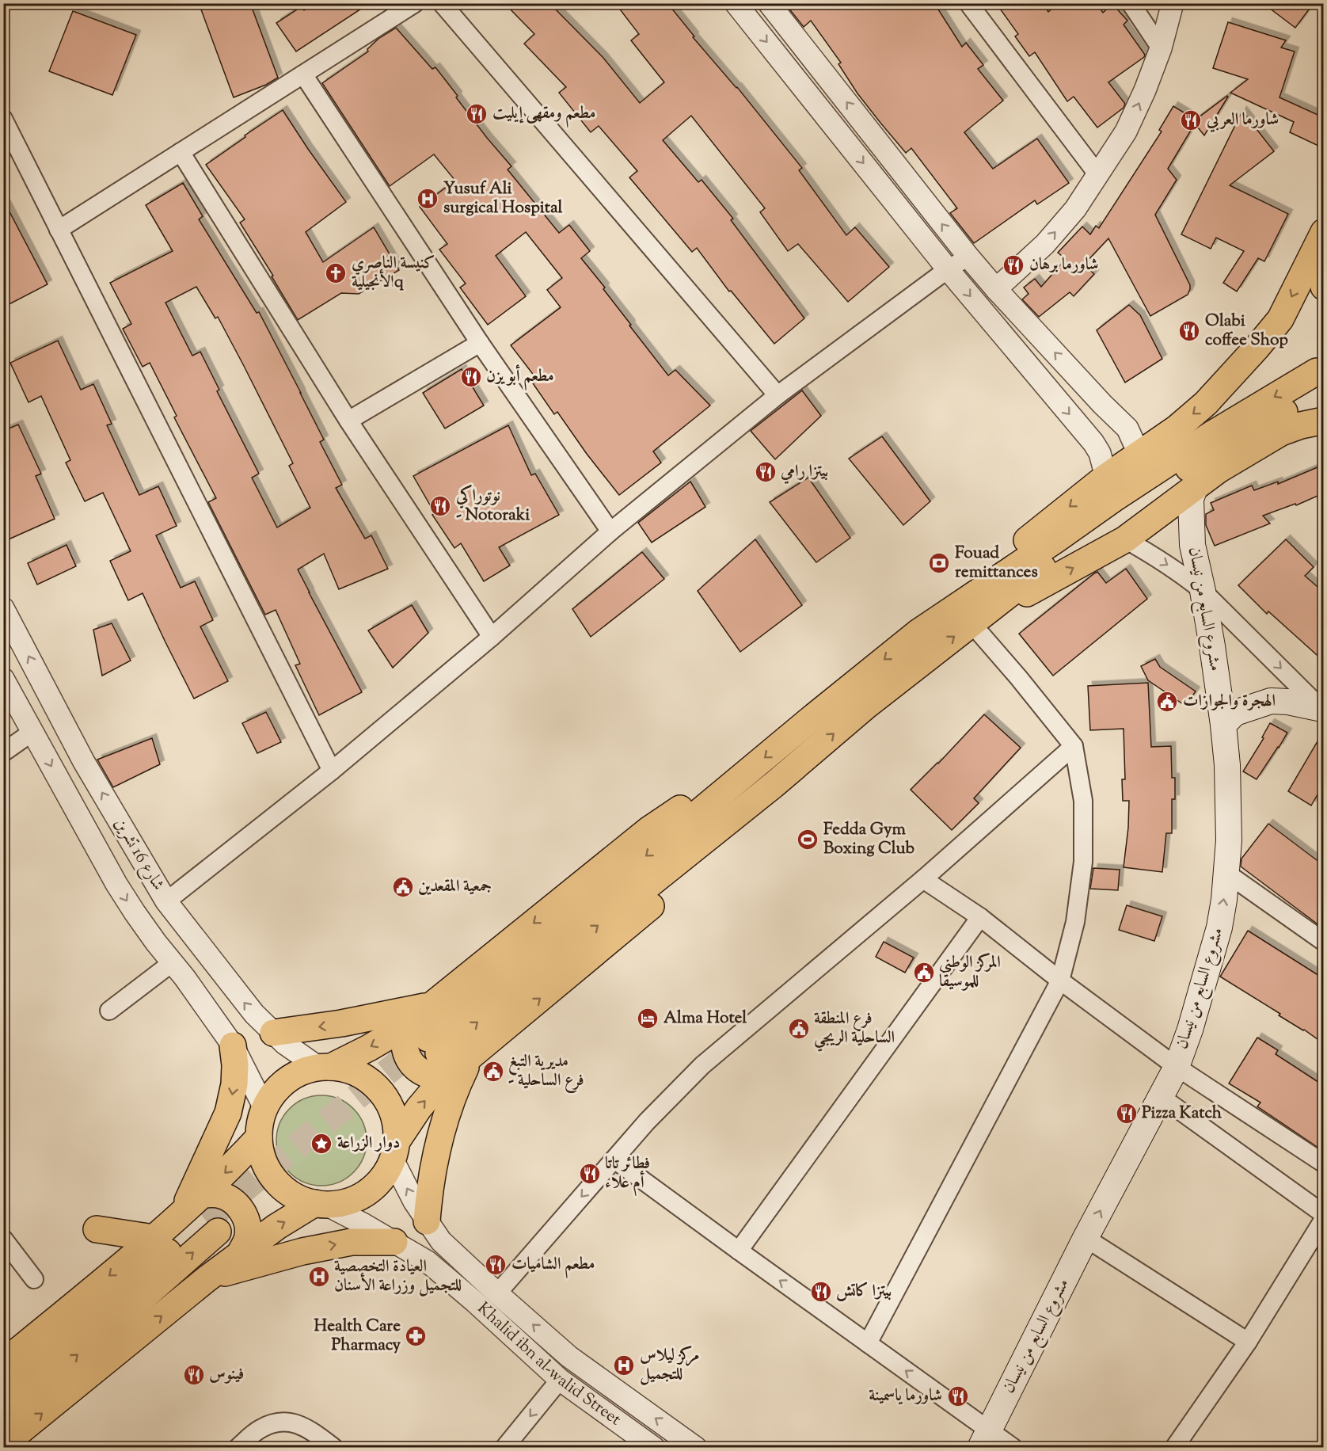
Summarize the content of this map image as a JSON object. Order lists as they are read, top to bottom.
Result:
{
  "streets": {
    "main road": ["مشروع السابع من نيسان"],
    "street": ["شارع 16 تشرين", "Khalid ibn al-walid Street"]
  },
  "crossings": [
    ["شارع 16 تشرين", "Khalid ibn al-walid Street"]
  ],
  "one_way": ["مشروع السابع من نيسان"],
  "places": {
    "restaurant": [
      "مطعم ومقهى إيليت",
      "شاورما العربي",
      "شاورما برهان",
      "Olabi coffee Shop",
      "مطعم أبو يزن",
      "بيتزا رامي",
      "نوتوراكي - Notoraki",
      "Pizza Katch",
      "فطائر تاتا أم علاء",
      "مطعم الشاميات",
      "بيتزا كاتش",
      "فينوس",
      "شاورما ياسمينة"
    ],
    "hospital": ["Yusuf Ali surgical Hospital", "العيادة التخصصية للتجميل وزراعة الأسنان", "مركز ليلاس للتجميل"],
    "church": ["كنيسة الناصري الأنجيليةq"],
    "bank": ["Fouad remittances"],
    "public building": [
      "الهجرة والجوازات",
      "جمعية المقعدين",
      "المركز الوطني للموسيقا",
      "فرع المنطقة الساحلية الريجي",
      "مديرية التبغ - فرع الساحلية"
    ],
    "sports": ["Fedda Gym Boxing Club"],
    "hotel": ["Alma Hotel"],
    "place": ["دوار الزراعة"],
    "pharmacy": ["Health Care Pharmacy"]
  }
}
